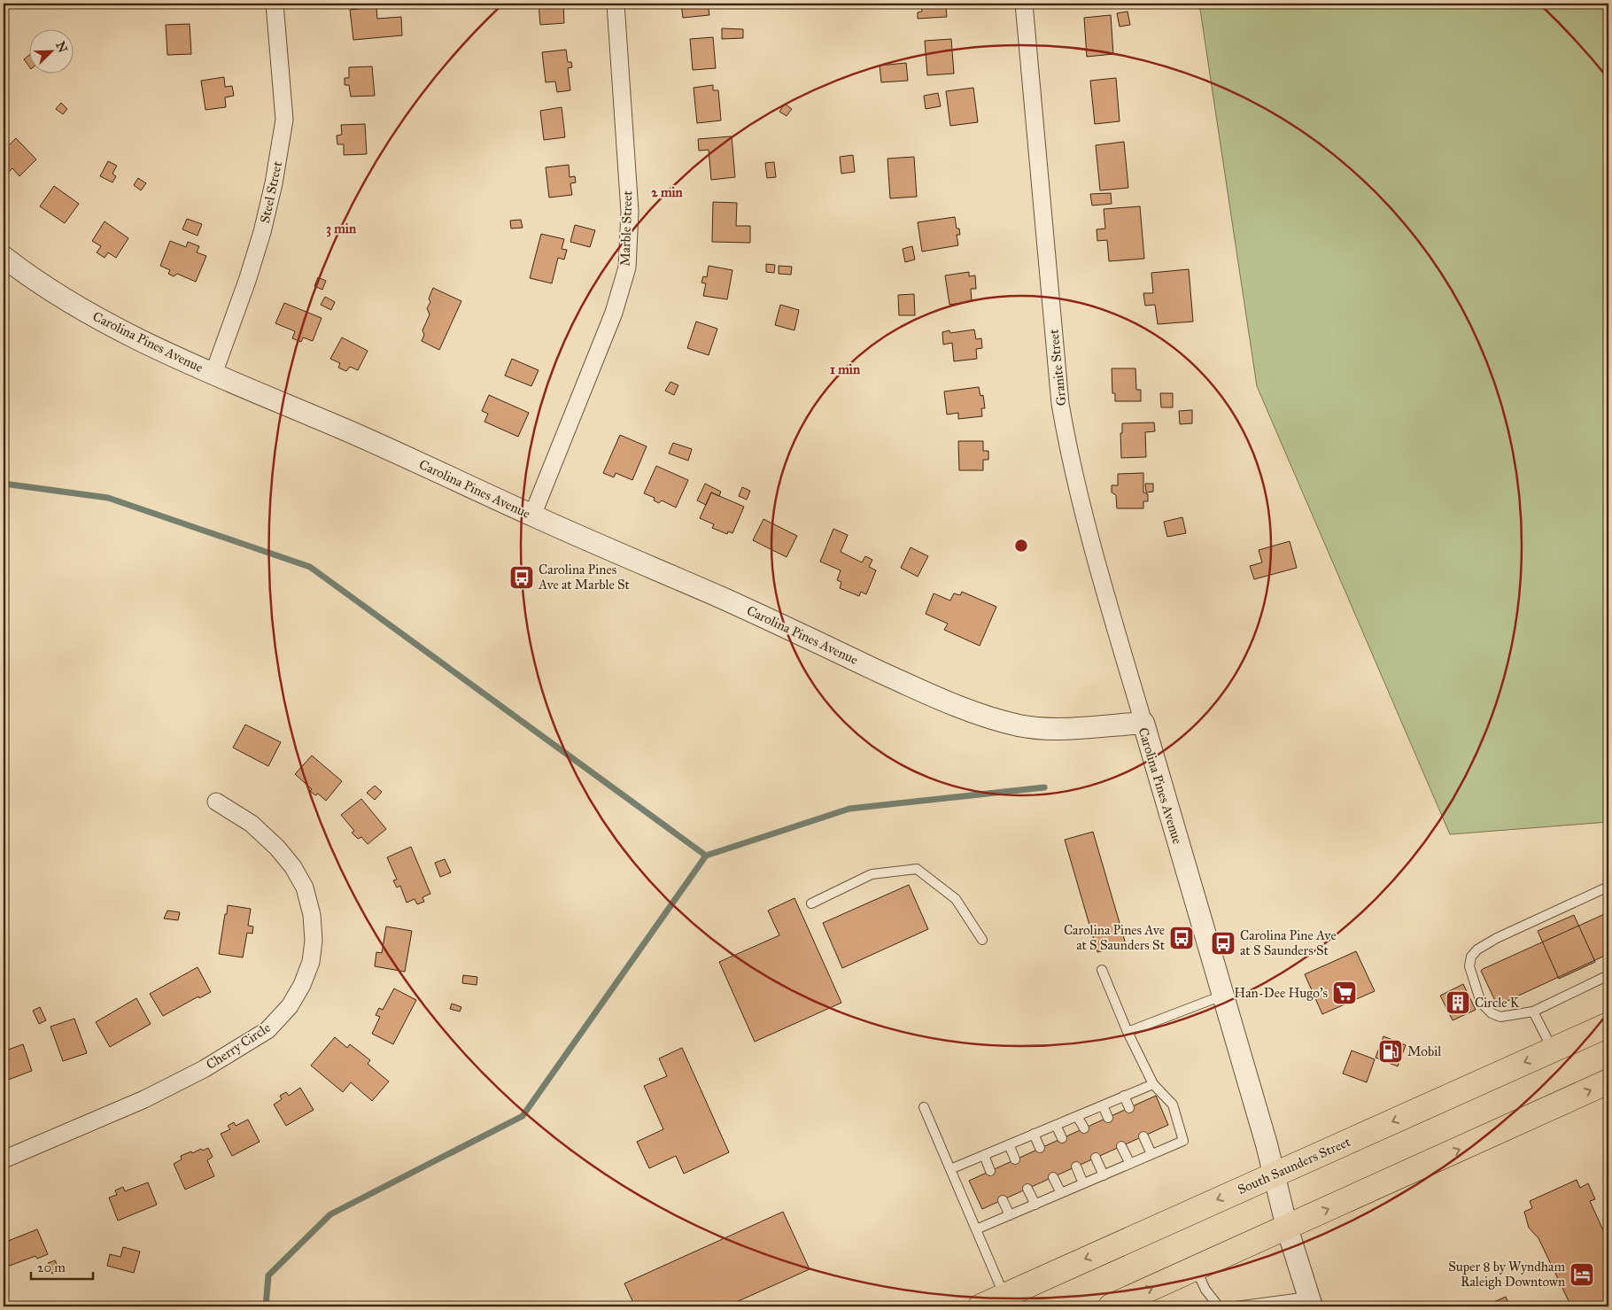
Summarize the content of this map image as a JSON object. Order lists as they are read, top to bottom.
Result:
{
  "streets": {
    "highway": ["South Saunders Street"],
    "street": [
      "Steel Street",
      "Marble Street",
      "Carolina Pines Avenue",
      "Granite Street",
      "Cherry Circle"
    ]
  },
  "crossings": [
    ["Steel Street", "Carolina Pines Avenue"],
    ["Marble Street", "Carolina Pines Avenue"],
    ["Carolina Pines Avenue", "Granite Street"],
    ["Carolina Pines Avenue", "South Saunders Street"]
  ],
  "places": {
    "bus stop": ["Carolina Pines Ave at Marble St", "Carolina Pines Ave at S Saunders St", "Carolina Pine Ave at S Saunders St"],
    "supermarket": ["Han-Dee Hugo's"],
    "building": ["Circle K"],
    "fuel station": ["Mobil"],
    "hotel": ["Super 8 by Wyndham Raleigh Downtown"]
  },
  "scale_bar": "20 m",
  "north": "top right",
  "rings": ["2 min", "3 min", "1 min"]
}
